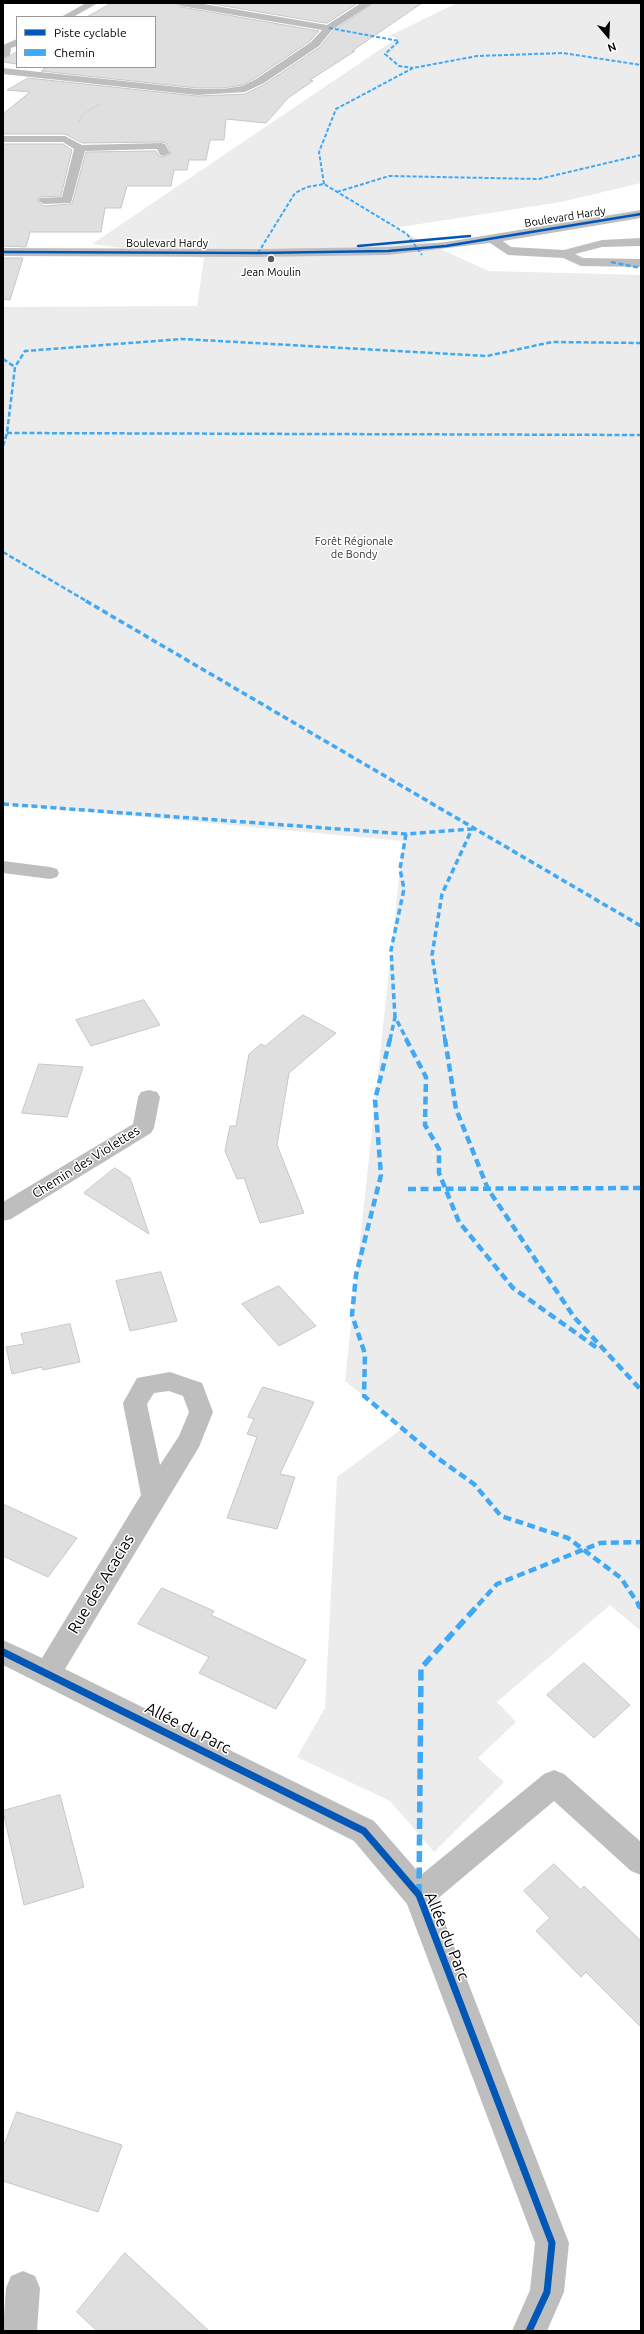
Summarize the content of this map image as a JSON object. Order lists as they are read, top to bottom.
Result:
{
  "streets": {
    "street": [
      "Boulevard Hardy",
      "Chemin des Violettes",
      "Rue des Acacias",
      "Allée du Parc"
    ]
  },
  "crossings": [
    ["Rue des Acacias", "Allée du Parc"]
  ],
  "parks": ["Forêt Régionale de Bondy"],
  "places": ["Jean Moulin"],
  "legend": ["Piste cyclable", "Chemin"],
  "north": "bottom"
}
